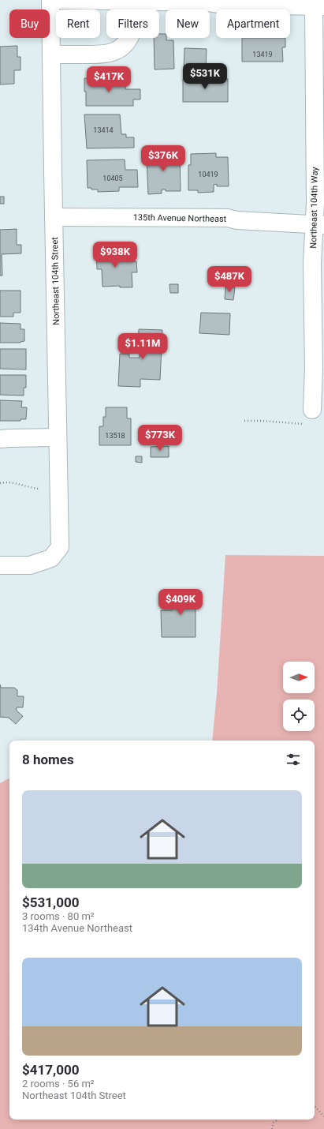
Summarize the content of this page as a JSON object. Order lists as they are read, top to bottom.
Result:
{
  "streets": {
    "street": ["Northeast 104th Way", "135th Avenue Northeast", "Northeast 104th Street"]
  },
  "crossings": [
    ["Northeast 104th Way", "135th Avenue Northeast"],
    ["135th Avenue Northeast", "Northeast 104th Street"]
  ],
  "house_numbers": [
    "13419",
    "13414",
    "10419",
    "10405",
    "13518"
  ],
  "north": "right",
  "page": {
    "chip": [
      "Buy",
      "Rent",
      "Filters",
      "New",
      "Apartment"
    ],
    "price": [
      "$531K",
      "$417K",
      "$376K",
      "$938K",
      "$487K",
      "$1.11M",
      "$773K",
      "$409K"
    ],
    "heading": "8 homes",
    "list": [
      {
        "name": "$531,000",
        "note": "3 rooms · 80 m² · 134th Avenue Northeast"
      },
      {
        "name": "$417,000",
        "note": "2 rooms · 56 m² · Northeast 104th Street"
      }
    ]
  }
}
